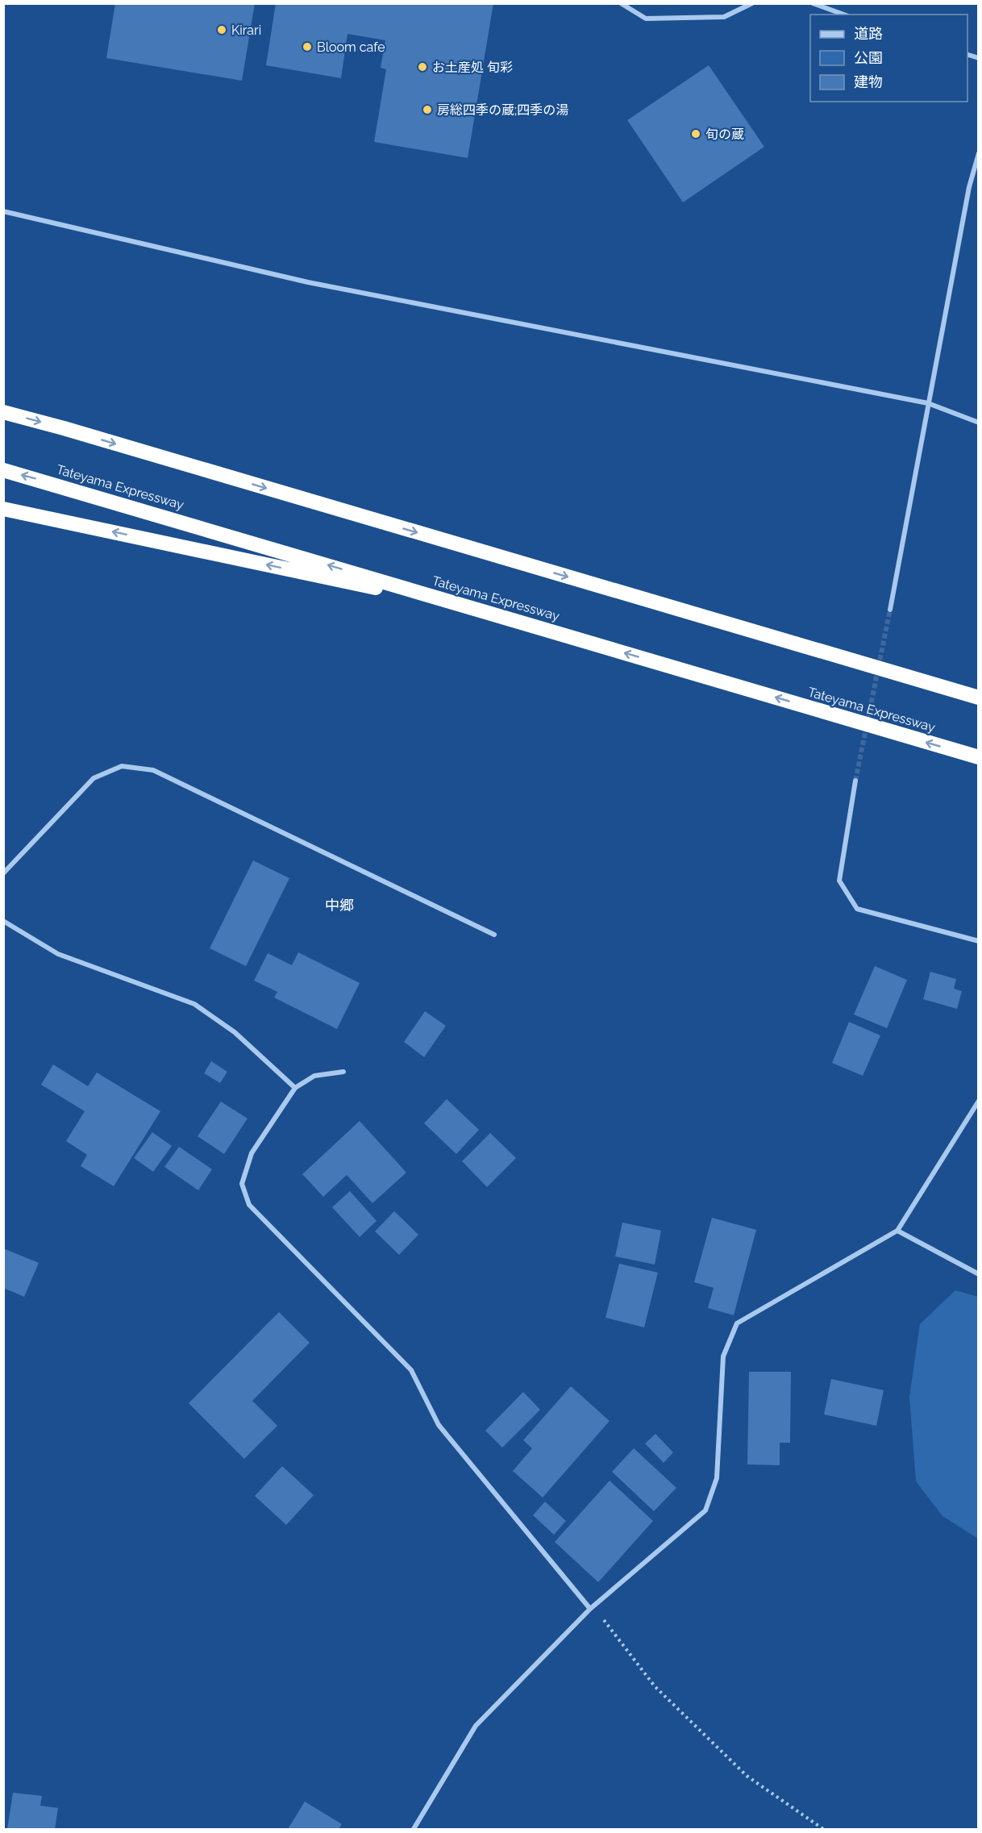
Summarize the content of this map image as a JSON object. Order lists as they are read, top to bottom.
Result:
{
  "streets": {
    "highway": ["Tateyama Expressway"]
  },
  "districts": ["中郷"],
  "places": [
    "Kirari",
    "Bloom cafe",
    "お土産処 旬彩",
    "房総四季の蔵;四季の湯",
    "旬の蔵"
  ],
  "legend": ["道路", "公園", "建物"]
}
